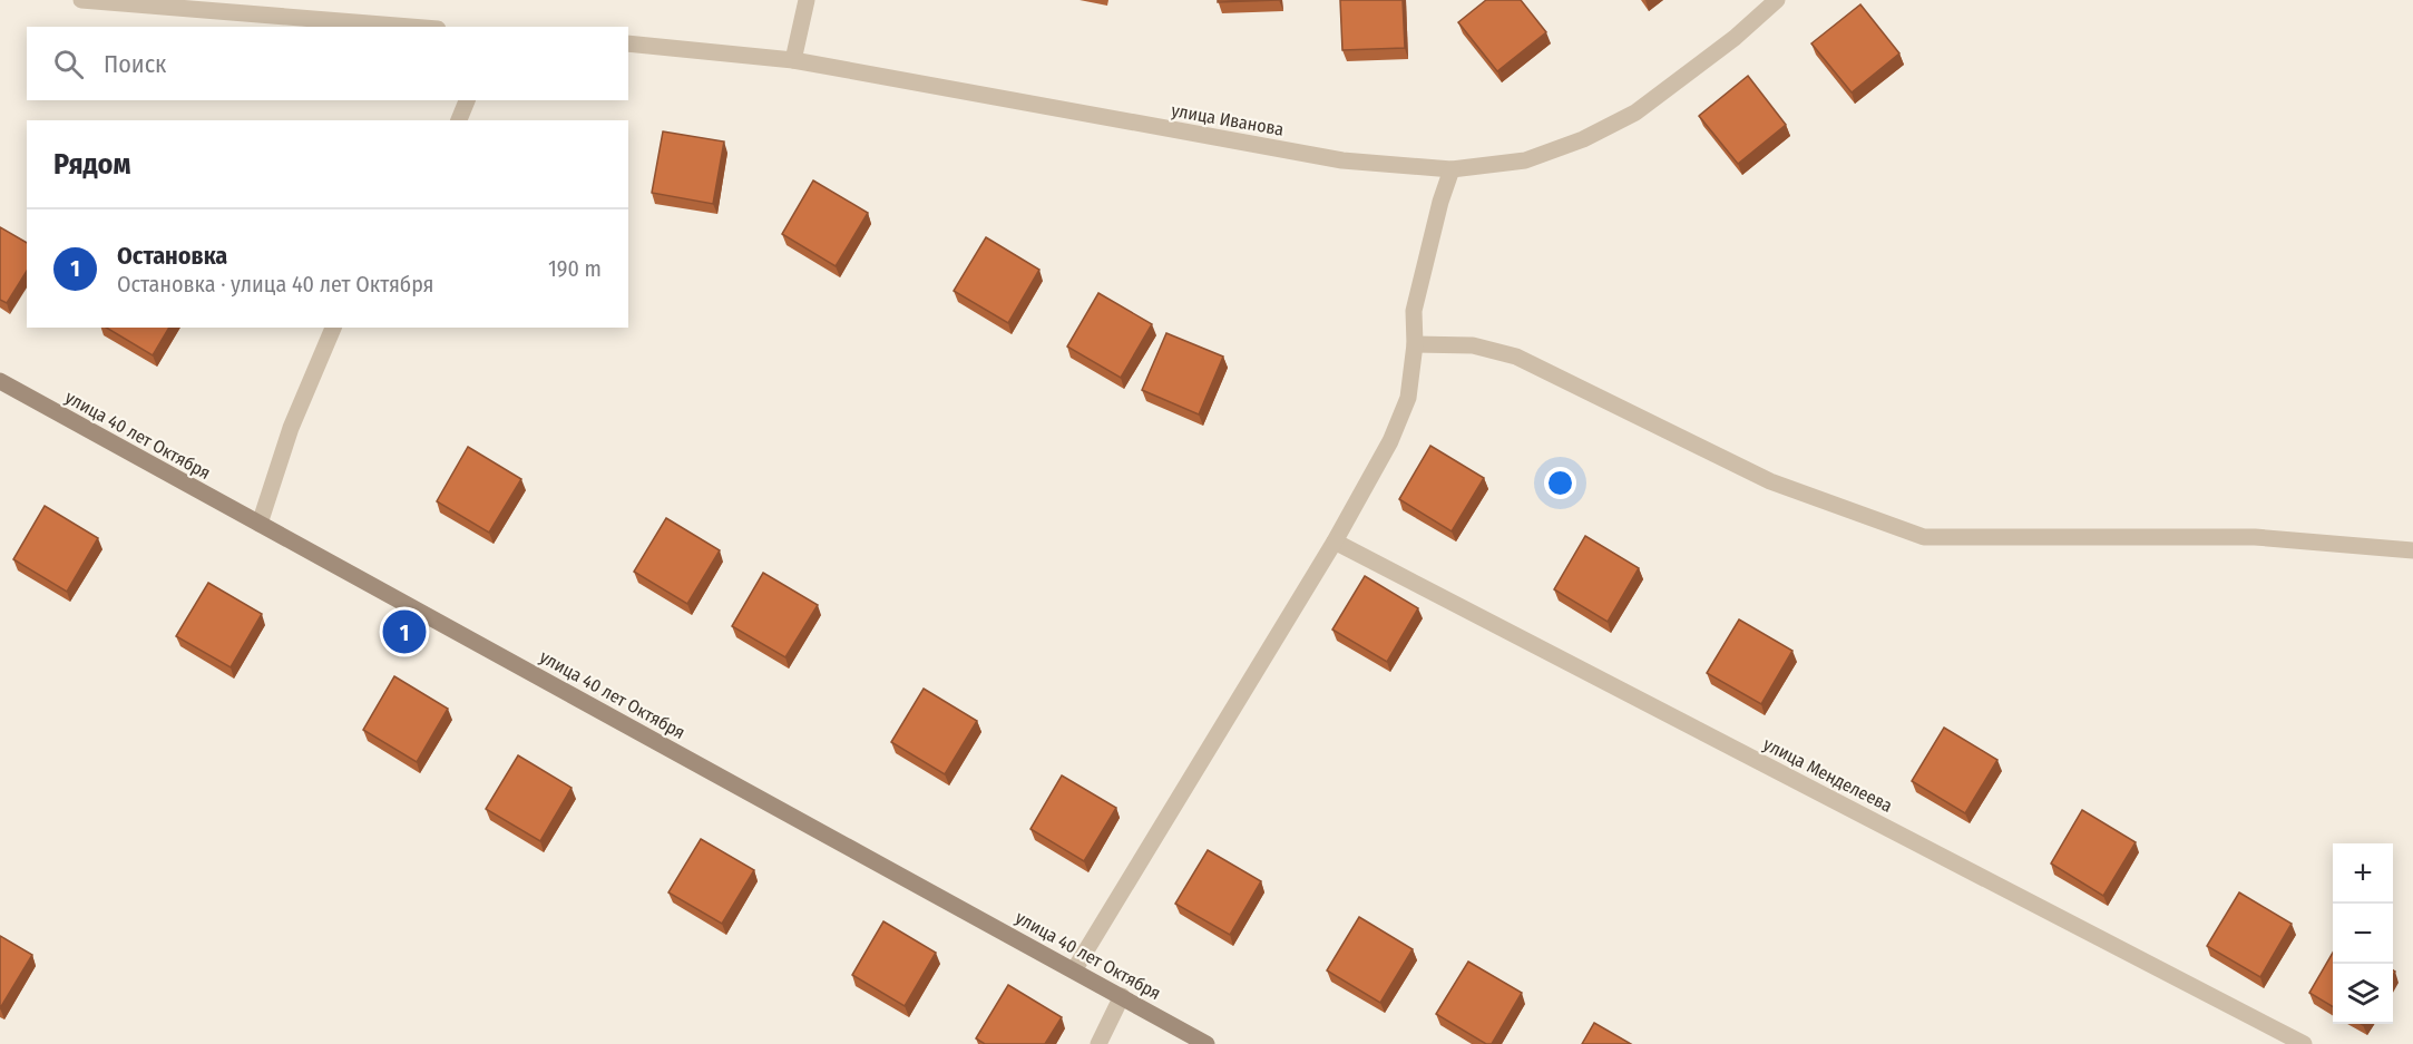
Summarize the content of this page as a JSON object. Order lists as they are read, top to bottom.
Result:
{
  "streets": {
    "street": ["улица Иванова", "улица 40 лет Октября", "улица Менделеева"]
  },
  "page": {
    "search": "Поиск",
    "heading": "Рядом",
    "list": [
      {
        "mark": "1",
        "name": "Остановка",
        "note": "Остановка · улица 40 лет Октября",
        "value": "190 m"
      }
    ],
    "pins": "1",
    "map_buttons": ["+", "−"]
  }
}
